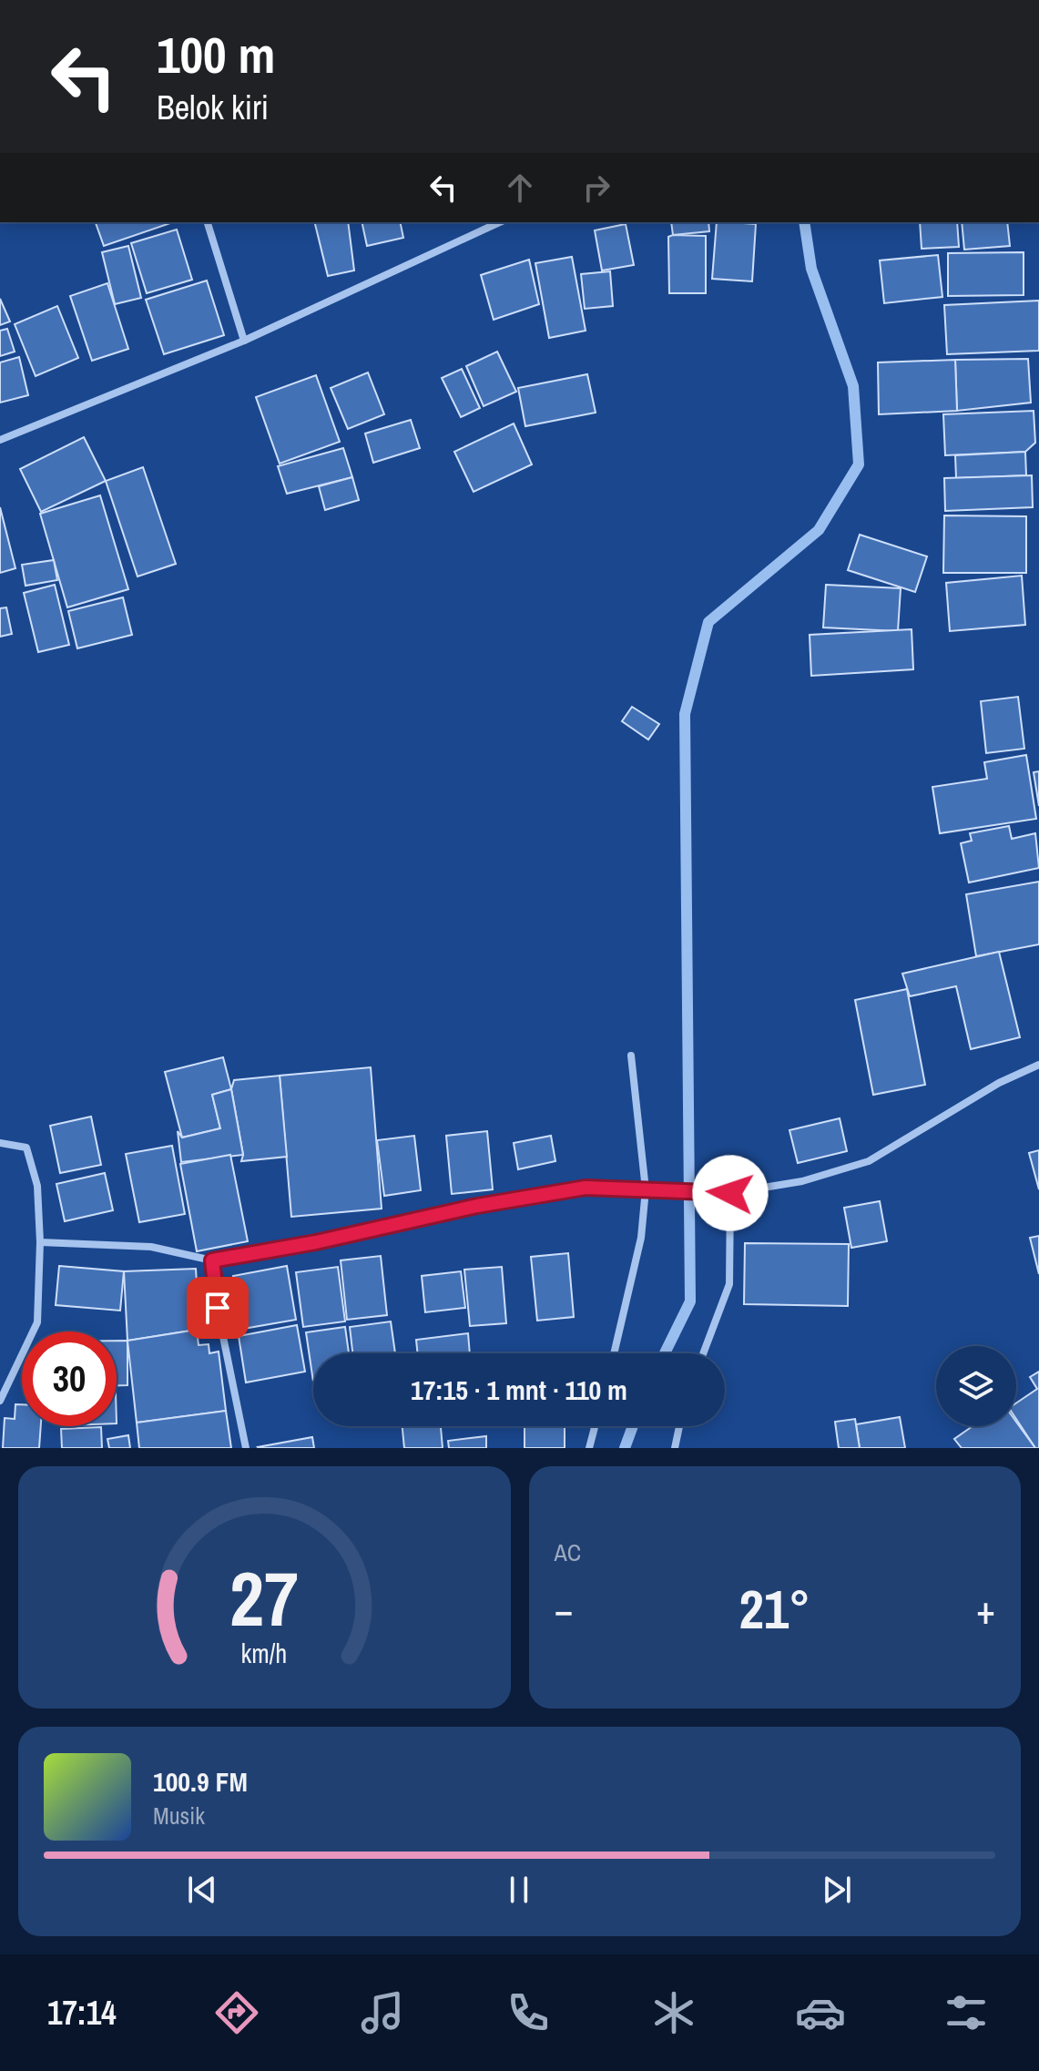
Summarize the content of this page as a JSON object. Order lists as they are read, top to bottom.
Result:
{
  "page": {
    "turn": ["100 m", "Belok kiri"],
    "limit": "30",
    "trip": "17:15 · 1 mnt · 110 m",
    "tile": "AC",
    "heat": ["−", "21°", "+"],
    "song": ["100.9 FM", "Musik"],
    "tabs": "17:14",
    "gauge": ["27", "km/h"]
  }
}
